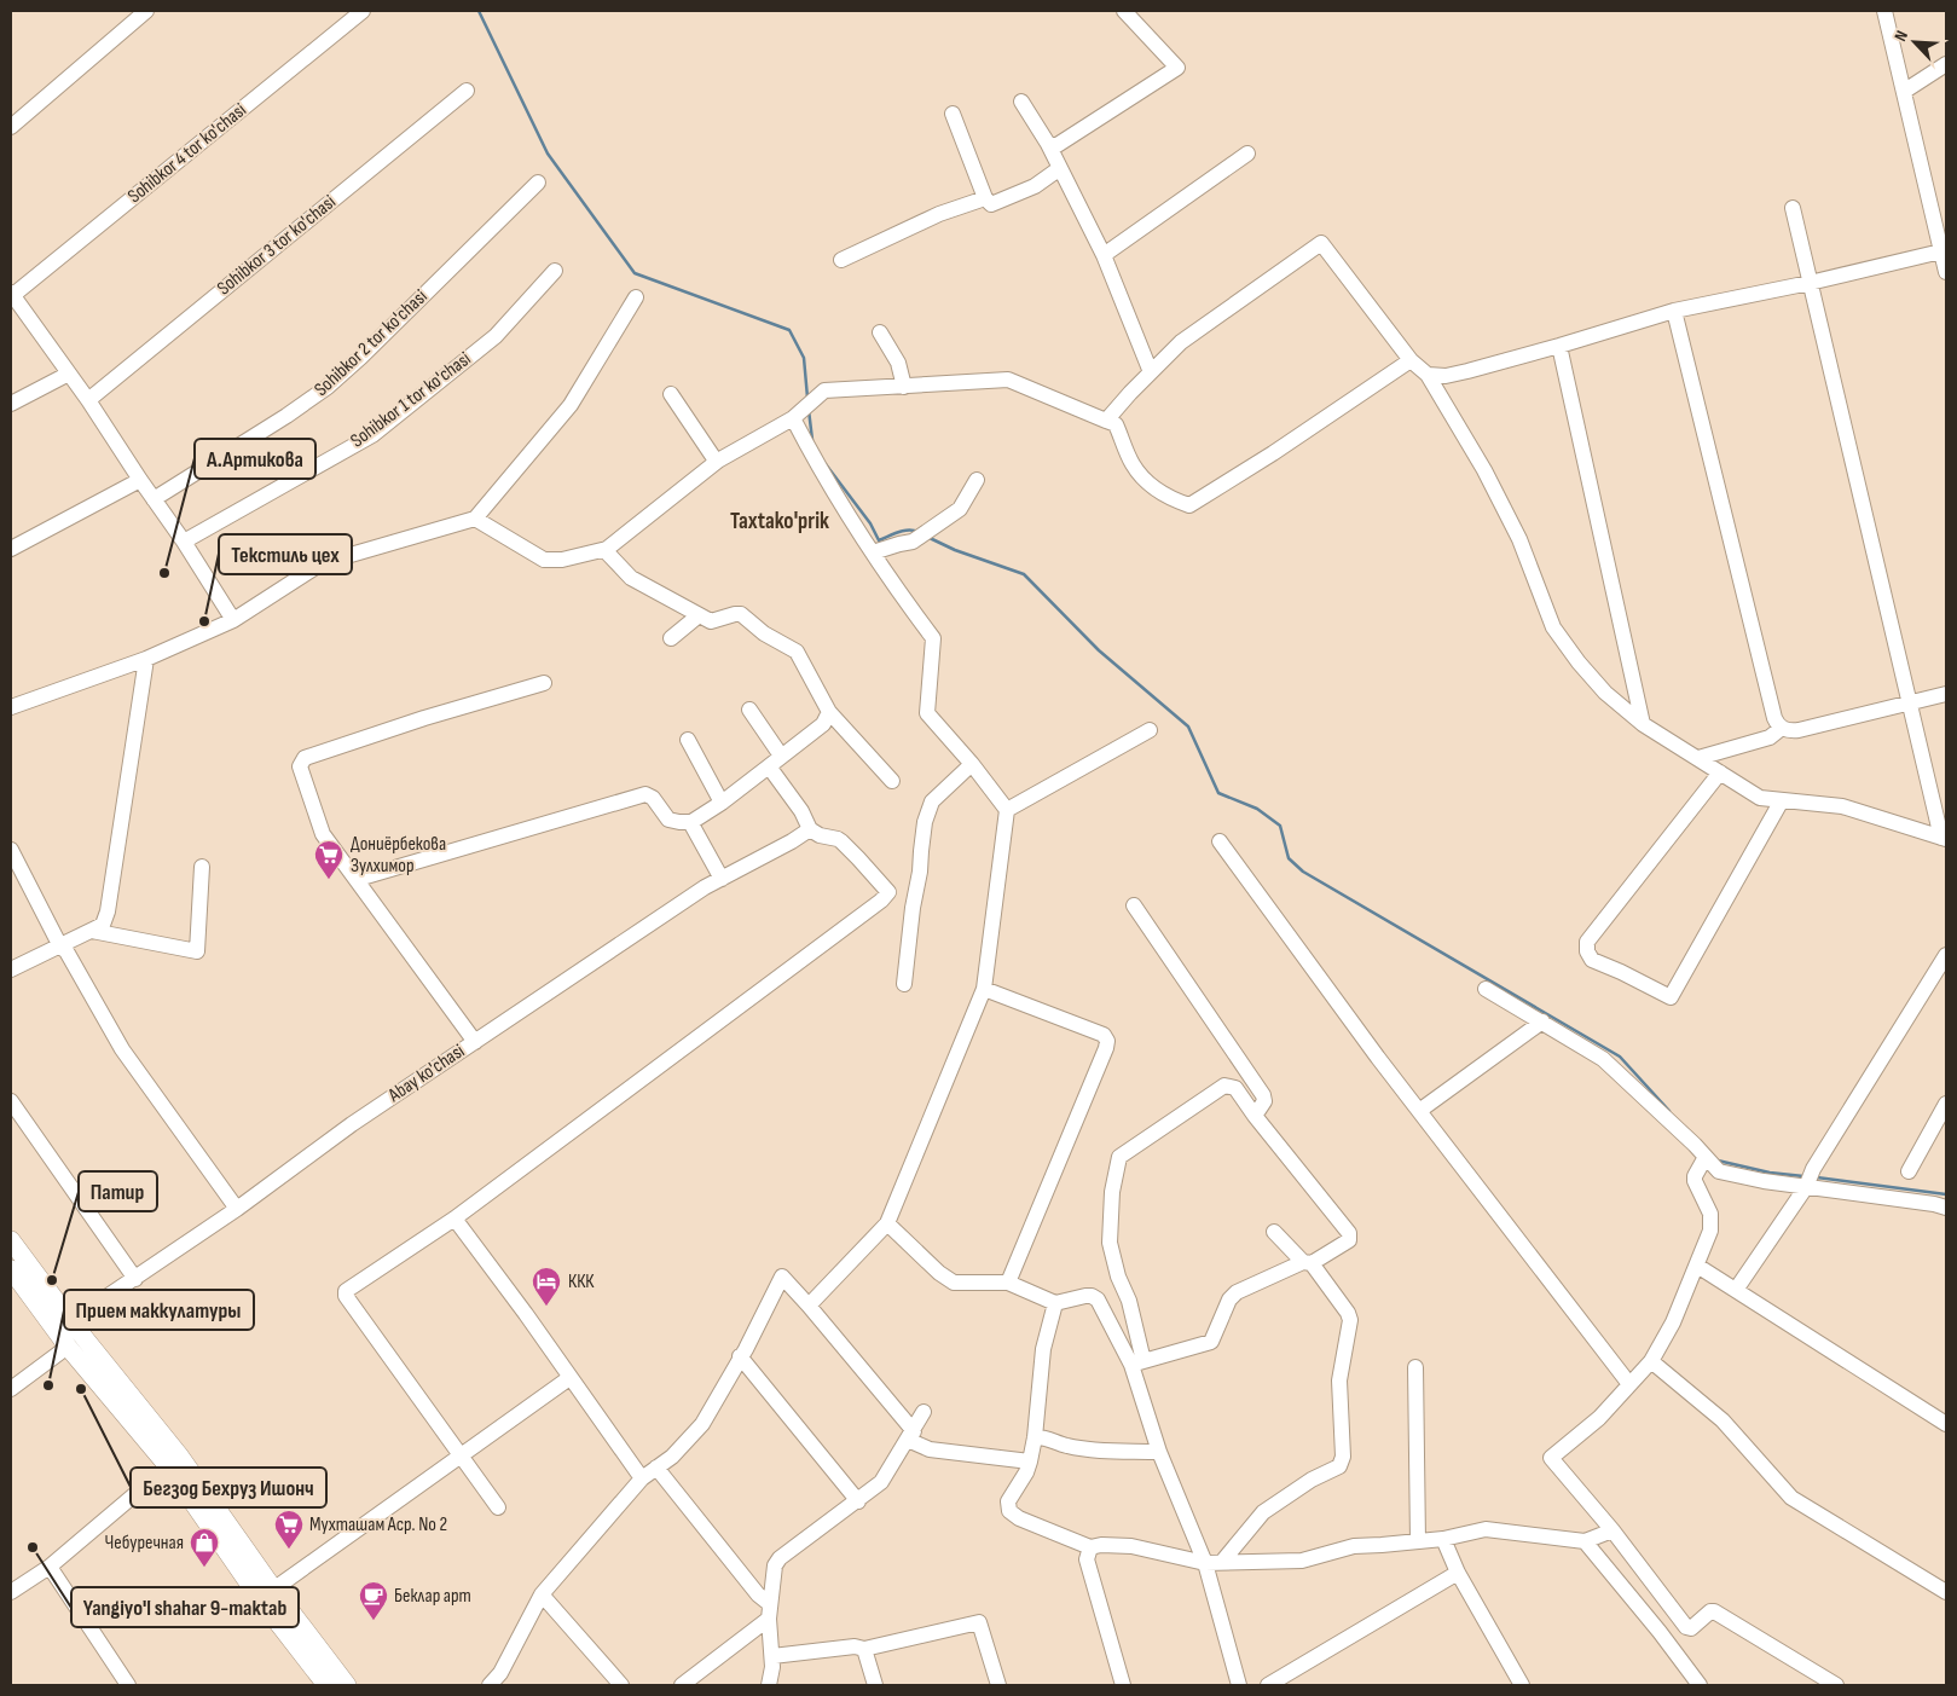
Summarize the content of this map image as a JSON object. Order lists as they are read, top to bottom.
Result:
{
  "streets": {
    "street": [
      "Sohibkor 4 tor ko'chasi",
      "Sohibkor 3 tor ko'chasi",
      "Sohibkor 2 tor ko'chasi",
      "Sohibkor 1 tor ko'chasi",
      "Abay ko'chasi"
    ]
  },
  "districts": ["Taxtako'prik"],
  "places": {
    "other": [
      "А.Артикова",
      "Текстиль цех",
      "Патир",
      "Прием маккулатуры",
      "Бегзод Бехруз Ишонч",
      "Yangiyo'l shahar 9-maktab"
    ],
    "supermarket": ["Дониёрбекова Зулхимор", "Мухташам Аср. No 2"],
    "hotel": ["ККК"],
    "shop": ["Чебуречная"],
    "cafe": ["Беклар арт"]
  },
  "north": "top left"
}
